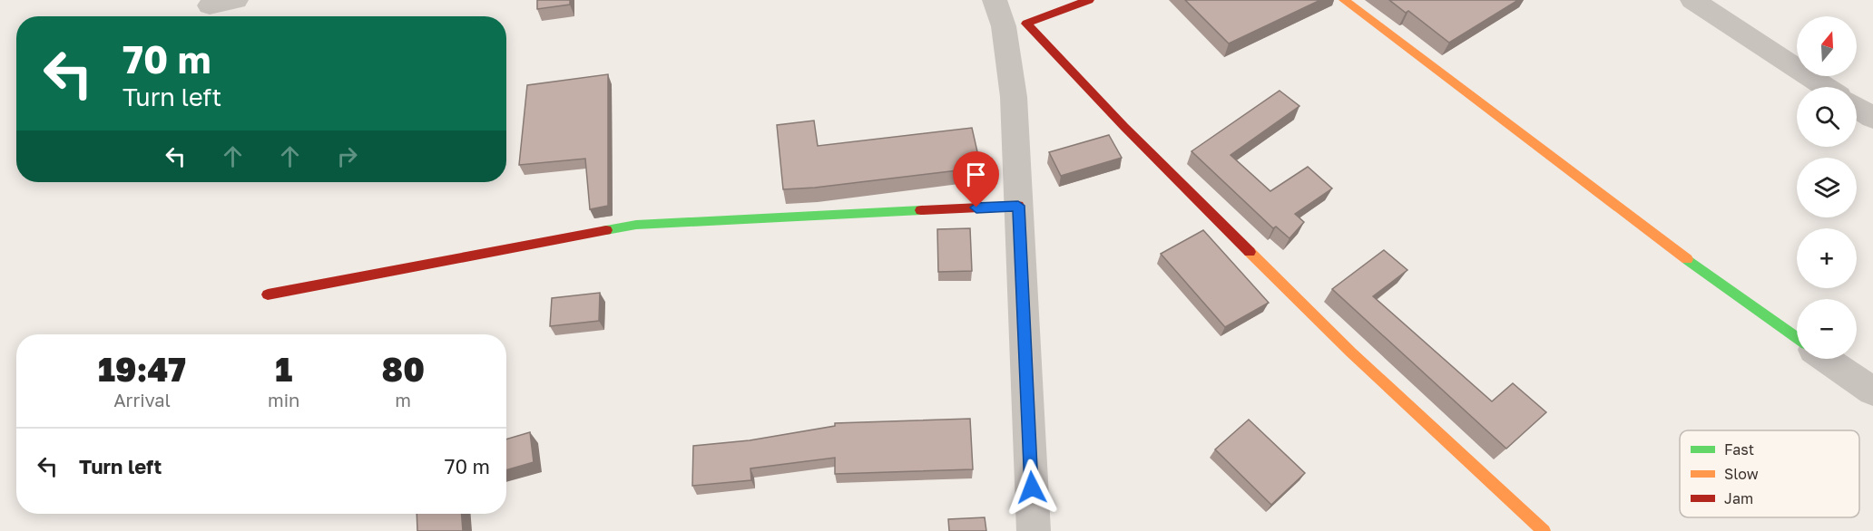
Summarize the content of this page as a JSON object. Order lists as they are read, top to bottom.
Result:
{
  "legend": ["Fast", "Slow", "Jam"],
  "north": "top",
  "page": {
    "map_buttons": ["+", "−"],
    "turn": ["70 m", "Turn left"],
    "eta": [
      "19:47",
      "Arrival",
      "1",
      "min",
      "80",
      "m"
    ],
    "list": [
      {
        "name": "Turn left",
        "value": "70 m"
      }
    ]
  }
}
